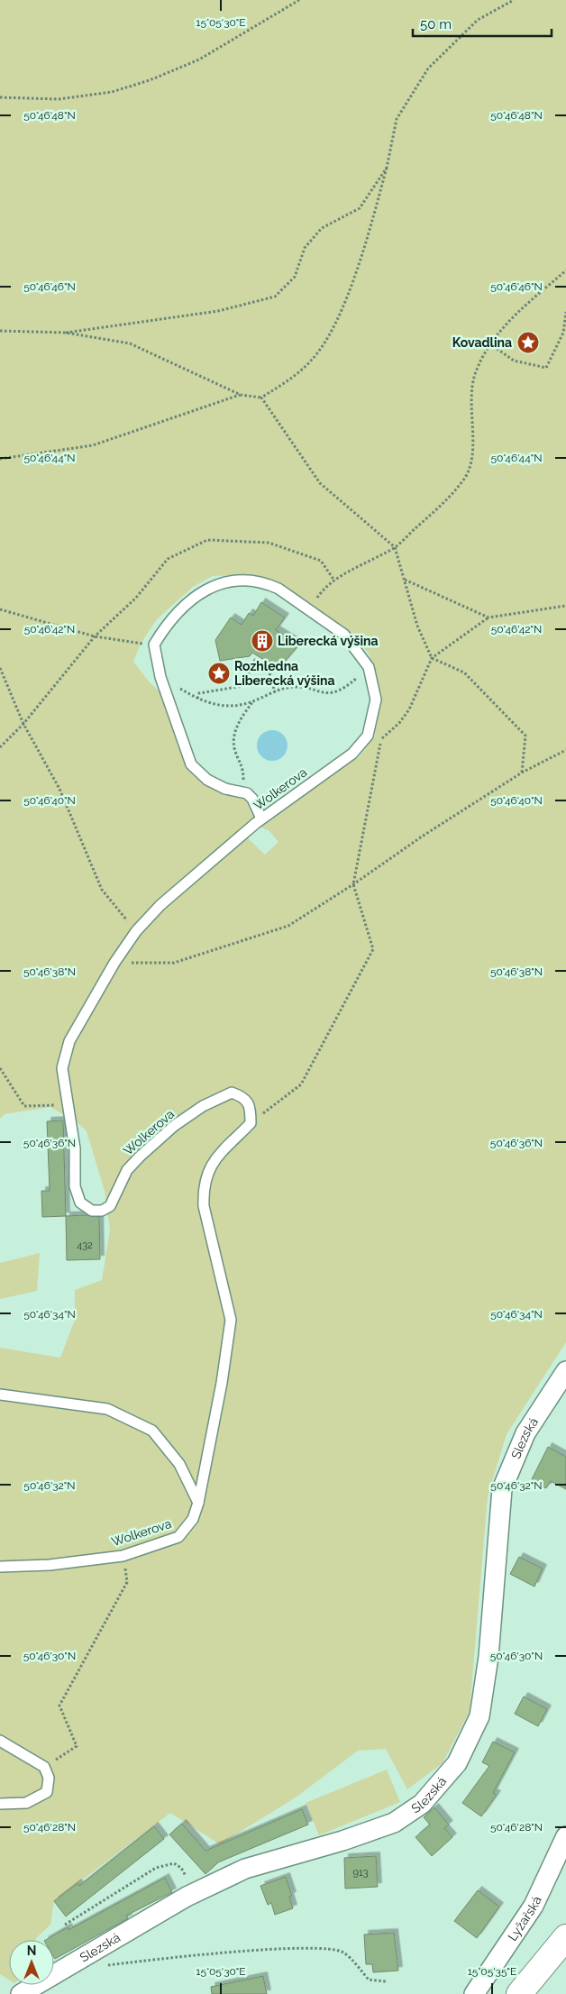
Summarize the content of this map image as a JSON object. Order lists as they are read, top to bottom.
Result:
{
  "streets": {
    "street": ["Slezská", "Lyžařská"],
    "lane": ["Wolkerova"]
  },
  "places": {
    "place": ["Kovadlina", "Rozhledna Liberecká výšina"],
    "building": ["Liberecká výšina"]
  },
  "house_numbers": ["432", "913"],
  "scale_bar": "50 m",
  "north": "top",
  "coordinates": [
    "15°05'30\"E",
    "50°46'48\"N",
    "50°46'46\"N",
    "50°46'44\"N",
    "50°46'42\"N",
    "50°46'40\"N",
    "50°46'38\"N",
    "50°46'36\"N",
    "50°46'34\"N",
    "50°46'32\"N",
    "50°46'30\"N",
    "50°46'28\"N",
    "15°05'35\"E"
  ]
}
